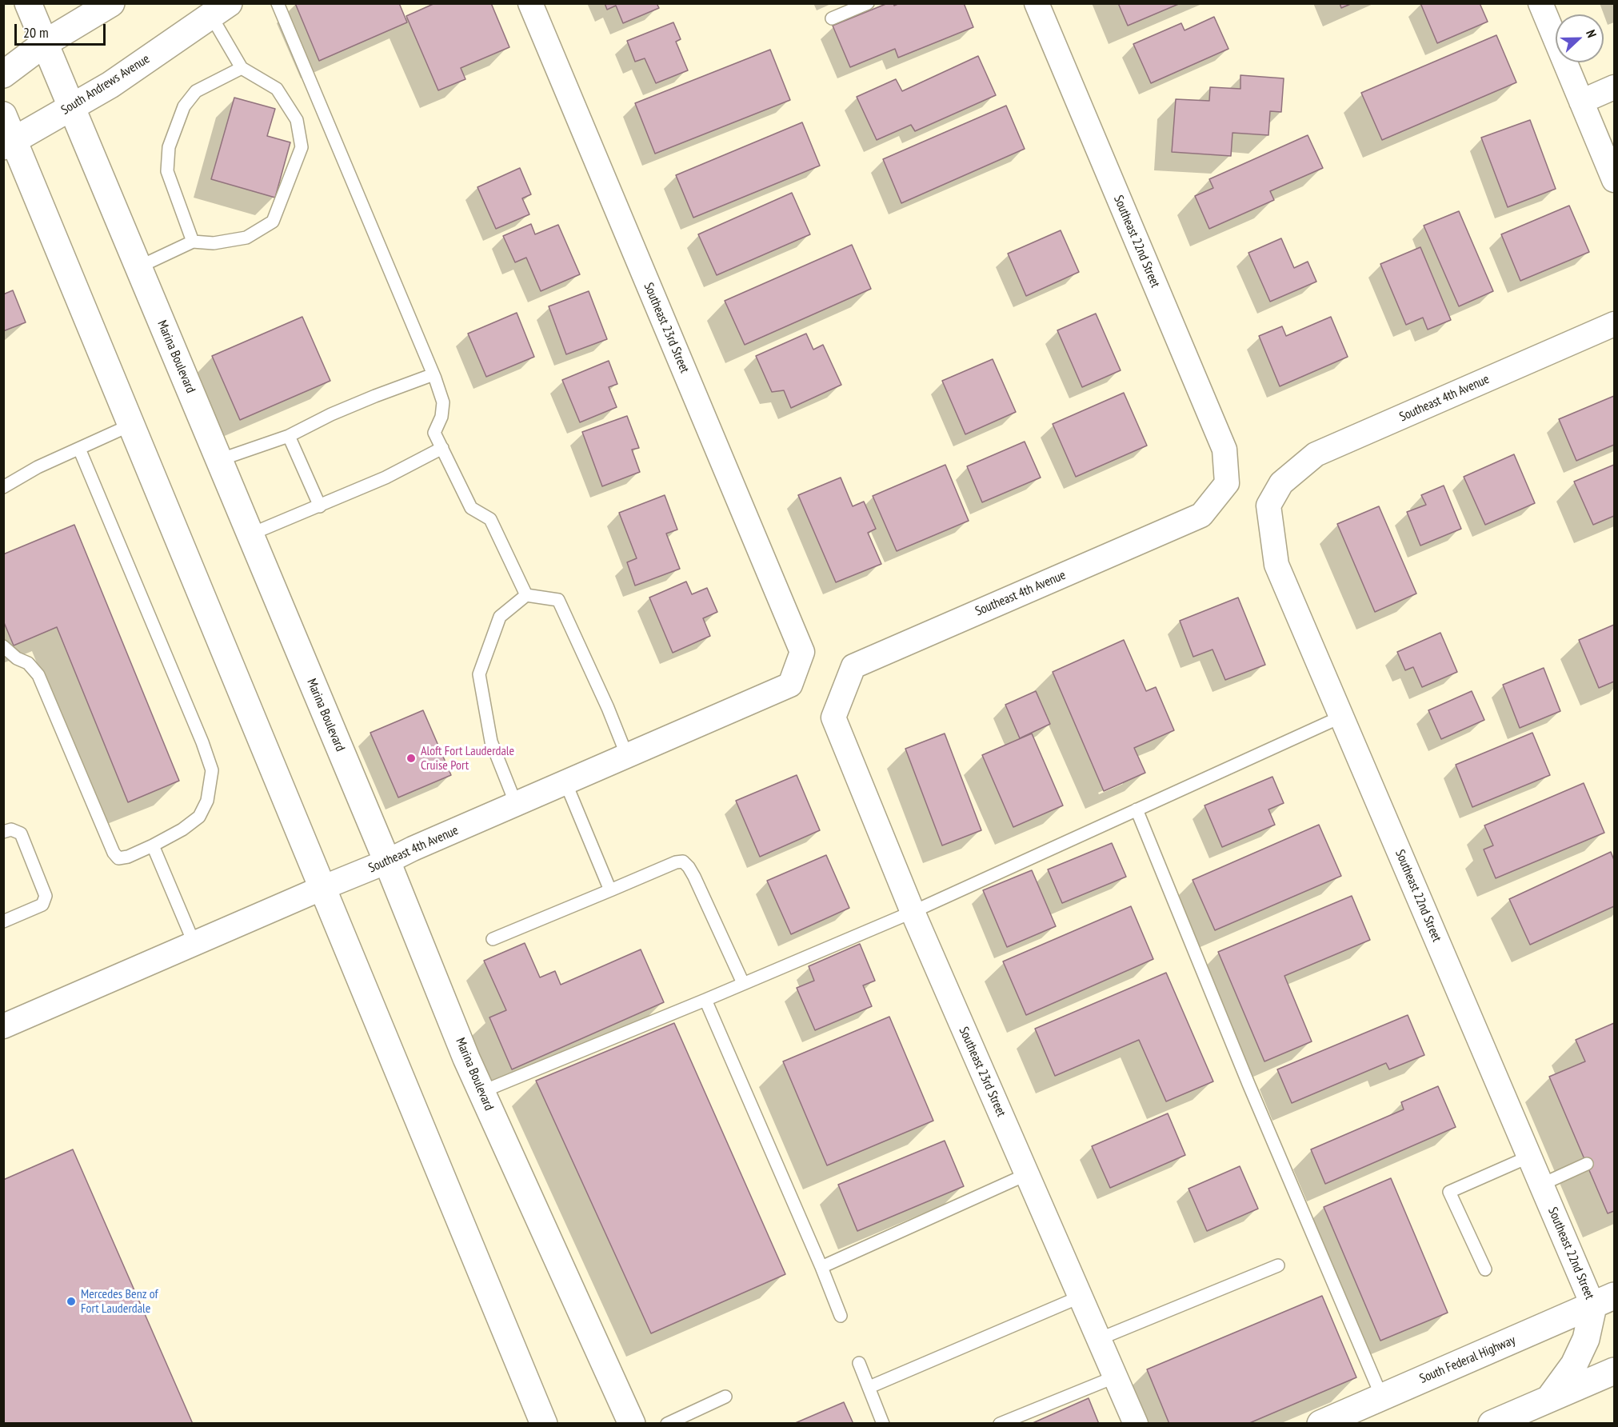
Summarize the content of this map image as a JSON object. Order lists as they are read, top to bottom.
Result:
{
  "streets": {
    "main road": ["South Andrews Avenue", "Marina Boulevard", "South Federal Highway"],
    "street": ["Southeast 22nd Street", "Southeast 23rd Street", "Southeast 4th Avenue"]
  },
  "crossings": [
    ["South Andrews Avenue", "Marina Boulevard"],
    ["Southeast 22nd Street", "Southeast 4th Avenue"],
    ["Southeast 22nd Street", "South Federal Highway"],
    ["Southeast 23rd Street", "Southeast 4th Avenue"],
    ["Marina Boulevard", "Southeast 4th Avenue"]
  ],
  "places": ["Aloft Fort Lauderdale Cruise Port", "Mercedes Benz of Fort Lauderdale"],
  "scale_bar": "20 m",
  "north": "right"
}
